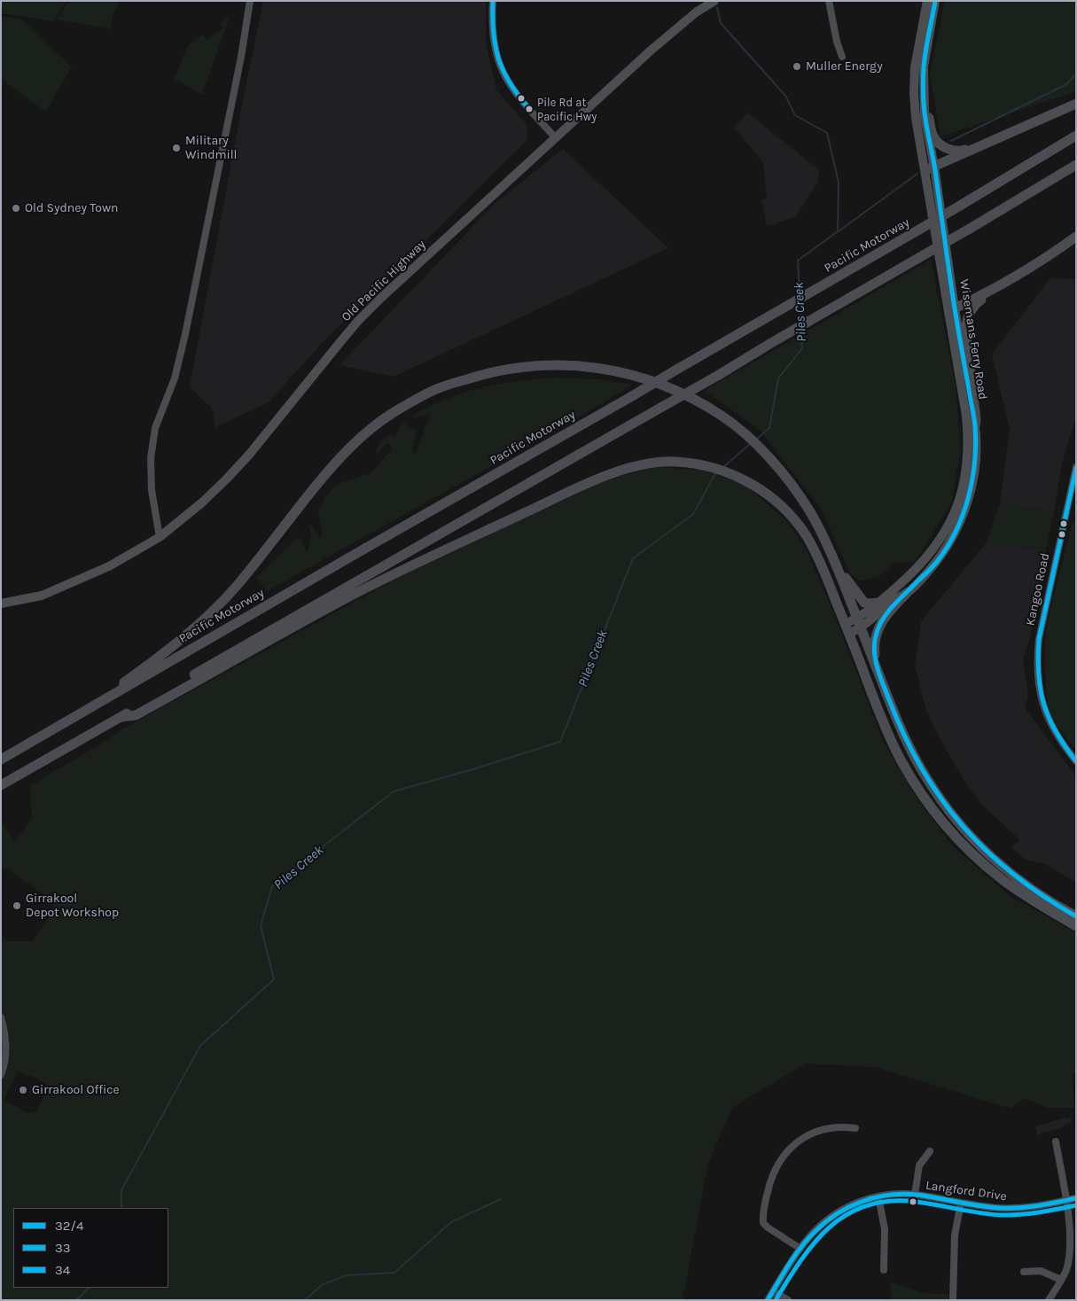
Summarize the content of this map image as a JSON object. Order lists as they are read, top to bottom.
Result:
{
  "streets": {
    "highway": ["Pacific Motorway"],
    "main road": ["Old Pacific Highway", "Wisemans Ferry Road"],
    "street": ["Kangoo Road", "Langford Drive"]
  },
  "water": ["Piles Creek"],
  "places": [
    "Muller Energy",
    "Pile Rd at Pacific Hwy",
    "Military Windmill",
    "Old Sydney Town",
    "Girrakool Depot Workshop",
    "Girrakool Office"
  ],
  "lines": ["transit line 32/4", "transit line 33", "transit line 34"],
  "legend": ["32/4", "33", "34"]
}
